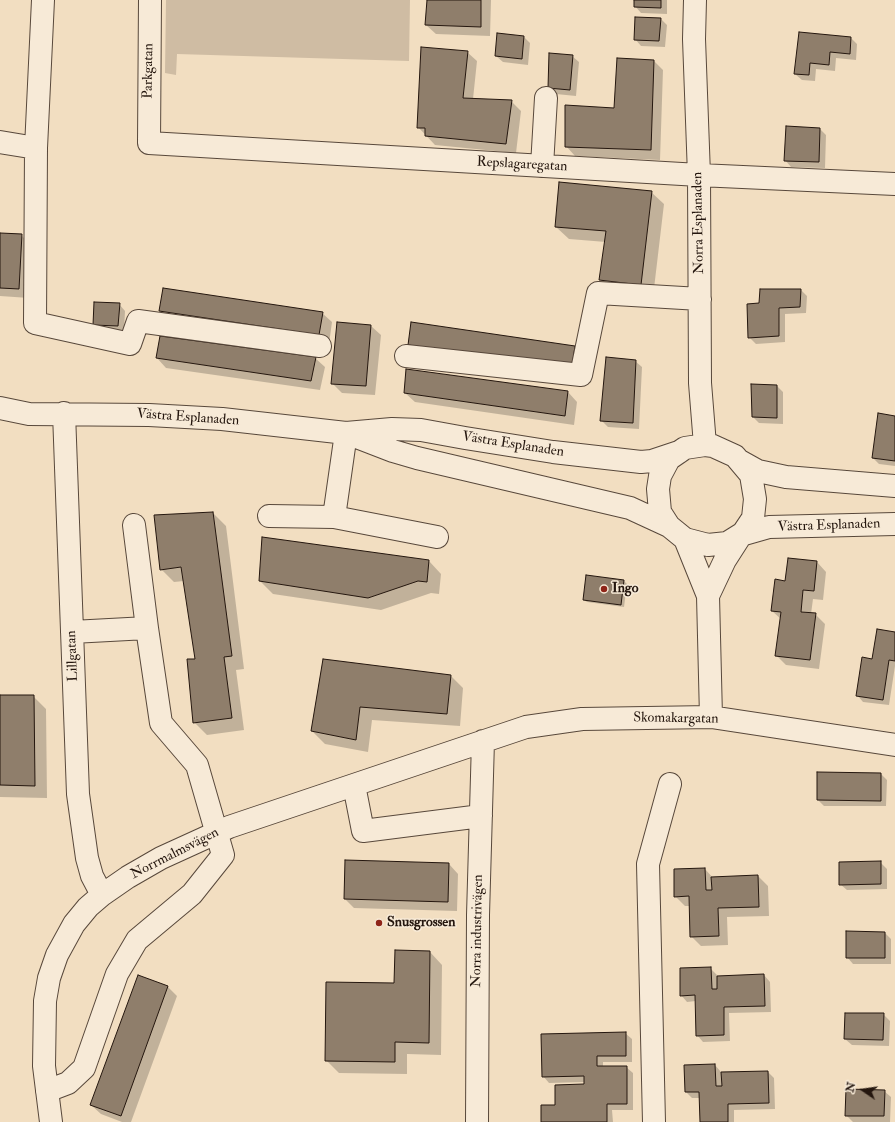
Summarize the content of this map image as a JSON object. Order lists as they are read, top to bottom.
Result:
{
  "streets": {
    "street": [
      "Parkgatan",
      "Repslagaregatan",
      "Norra Esplanaden",
      "Västra Esplanaden",
      "Lillgatan",
      "Skomakargatan",
      "Norrmalmsvägen",
      "Norra industrivägen"
    ]
  },
  "crossings": [
    ["Parkgatan", "Repslagaregatan"],
    ["Repslagaregatan", "Norra Esplanaden"],
    ["Norra Esplanaden", "Västra Esplanaden"],
    ["Västra Esplanaden", "Lillgatan"],
    ["Lillgatan", "Norrmalmsvägen"],
    ["Skomakargatan", "Norrmalmsvägen"],
    ["Skomakargatan", "Norra industrivägen"],
    ["Norrmalmsvägen", "Norra industrivägen"]
  ],
  "places": ["Ingo", "Snusgrossen"],
  "north": "left"
}
